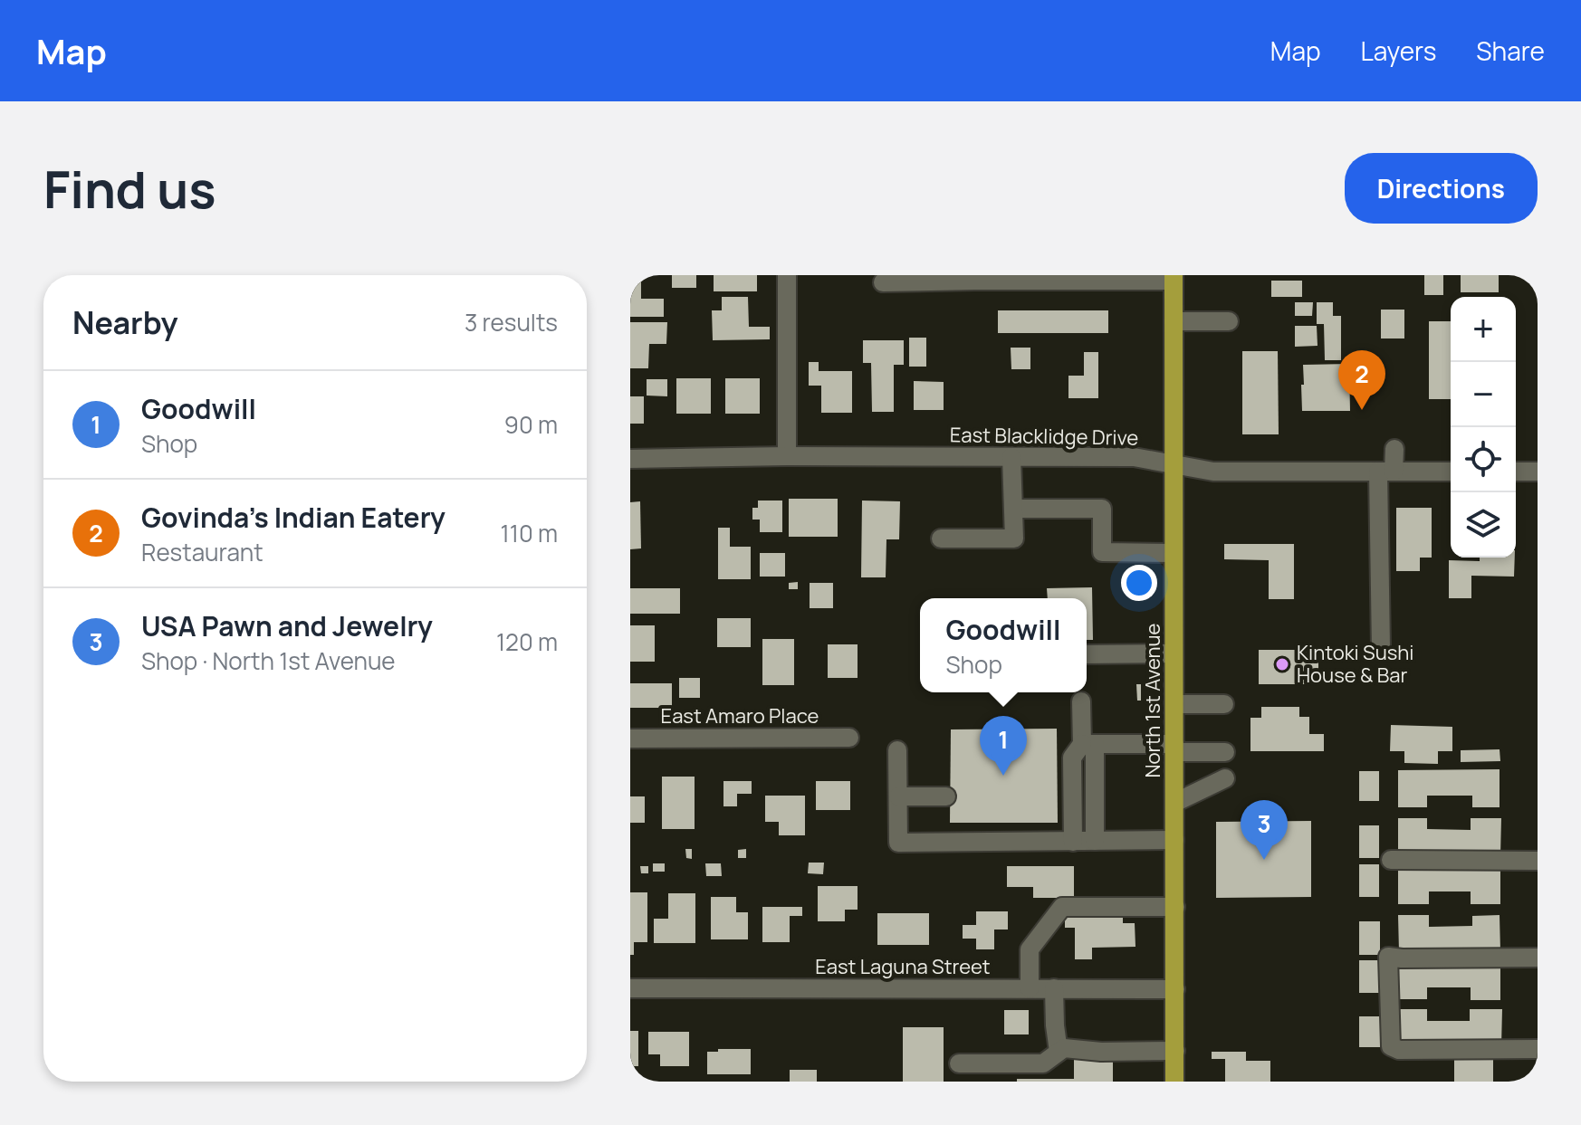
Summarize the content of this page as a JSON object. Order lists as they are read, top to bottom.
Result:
{
  "streets": {
    "main road": ["North 1st Avenue"],
    "street": ["East Blacklidge Drive", "East Amaro Place", "East Laguna Street"]
  },
  "crossings": [
    ["East Blacklidge Drive", "North 1st Avenue"],
    ["North 1st Avenue", "East Laguna Street"]
  ],
  "places": ["Kintoki Sushi House & Bar"],
  "page": {
    "header": "Map",
    "nav": ["Map", "Layers", "Share"],
    "buttons": "Directions",
    "title": "Find us",
    "heading": ["Nearby", "3 results"],
    "map_buttons": ["+", "−"],
    "pins": ["2", "1", "3"],
    "list": [
      {
        "mark": "1",
        "name": "Goodwill",
        "note": "Shop",
        "value": "90 m"
      },
      {
        "mark": "2",
        "name": "Govinda's Indian Eatery",
        "note": "Restaurant",
        "value": "110 m"
      },
      {
        "mark": "3",
        "name": "USA Pawn and Jewelry",
        "note": "Shop · North 1st Avenue",
        "value": "120 m"
      }
    ],
    "popup": ["Goodwill", "Shop"]
  }
}
